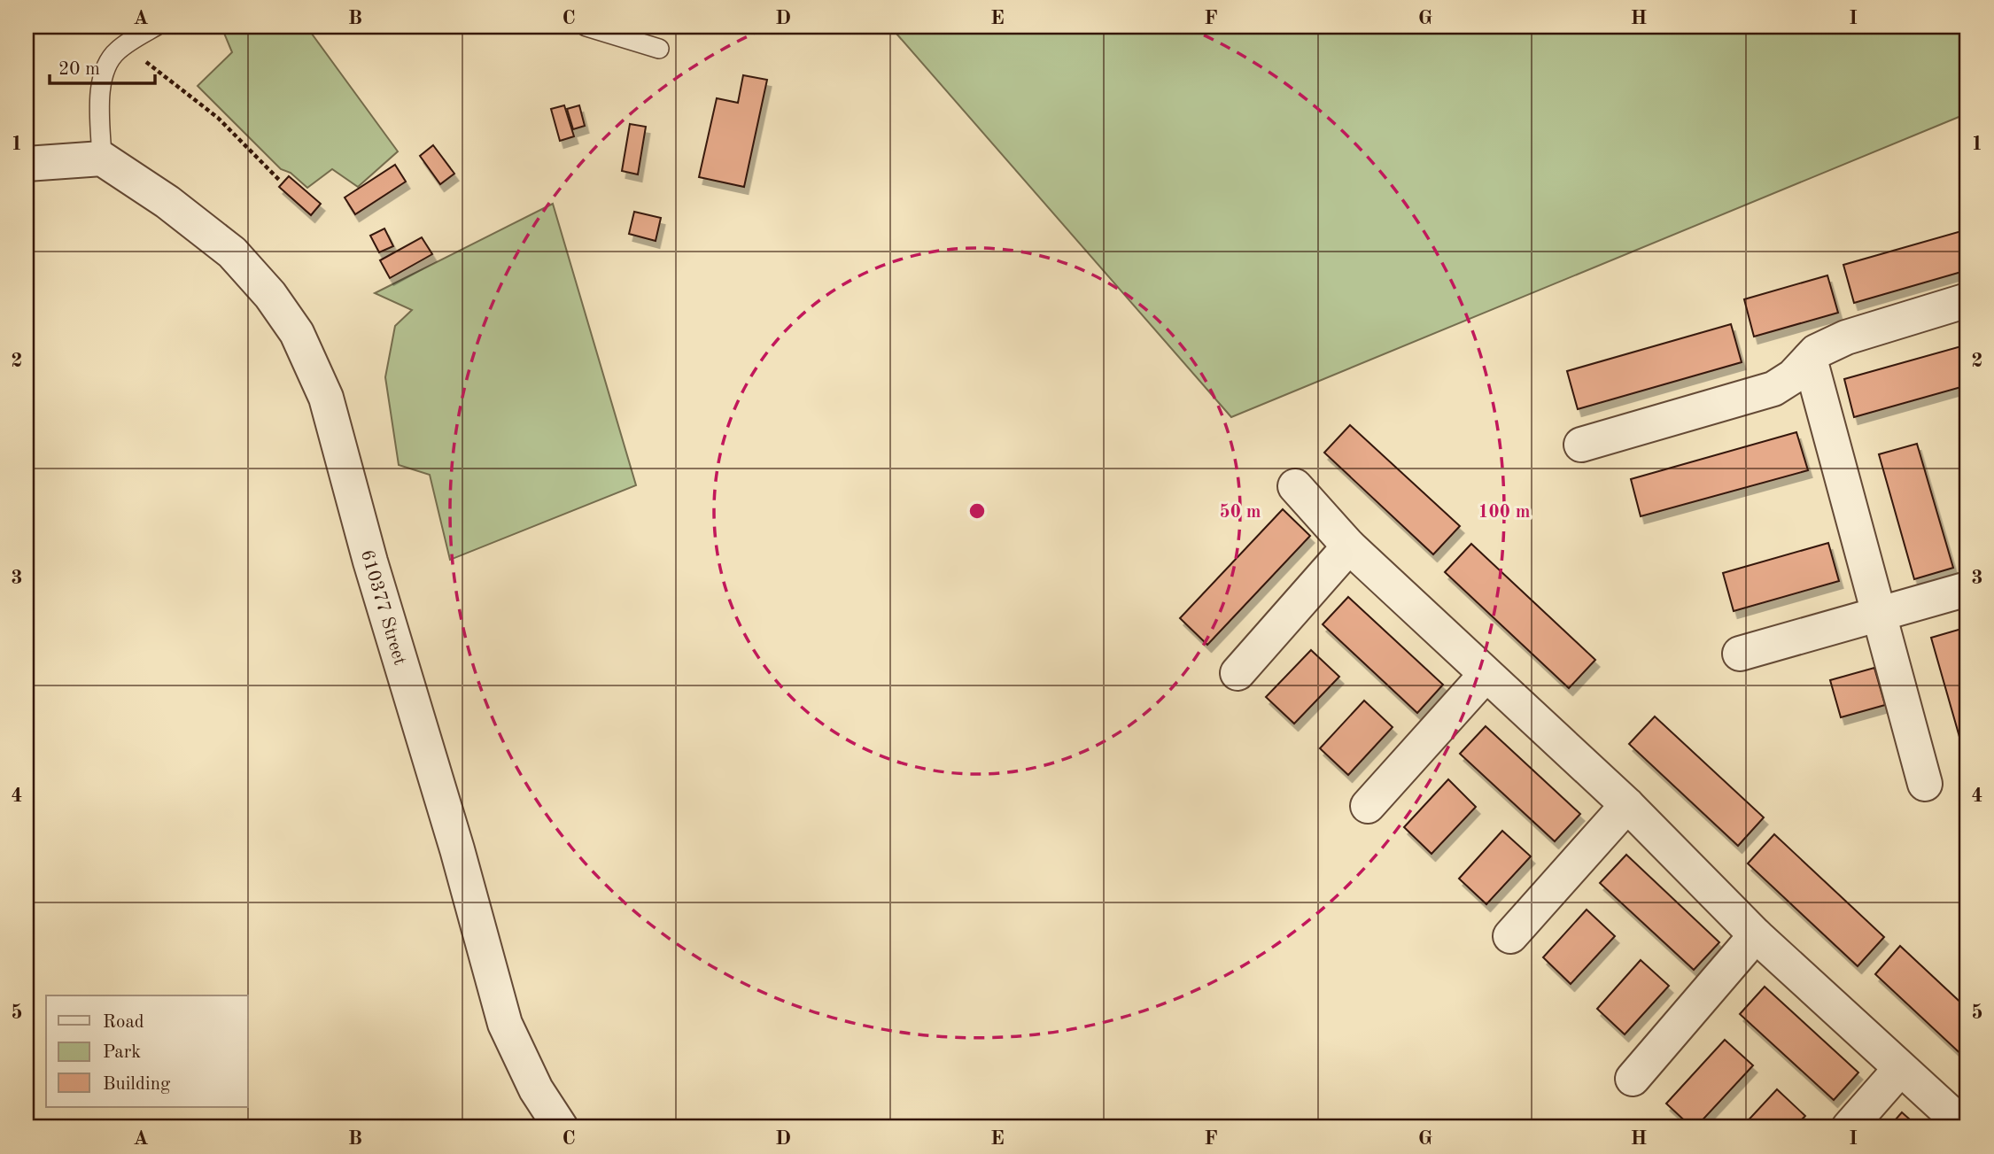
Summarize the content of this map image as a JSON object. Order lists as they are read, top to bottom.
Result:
{
  "streets": {
    "street": ["610377 Street"]
  },
  "legend": ["Road", "Park", "Building"],
  "scale_bar": "20 m",
  "grid": {
    "columns": [
      "A",
      "B",
      "C",
      "D",
      "E",
      "F",
      "G",
      "H",
      "I"
    ],
    "rows": [
      "1",
      "2",
      "3",
      "4",
      "5"
    ]
  },
  "rings": ["50 m", "100 m"]
}
